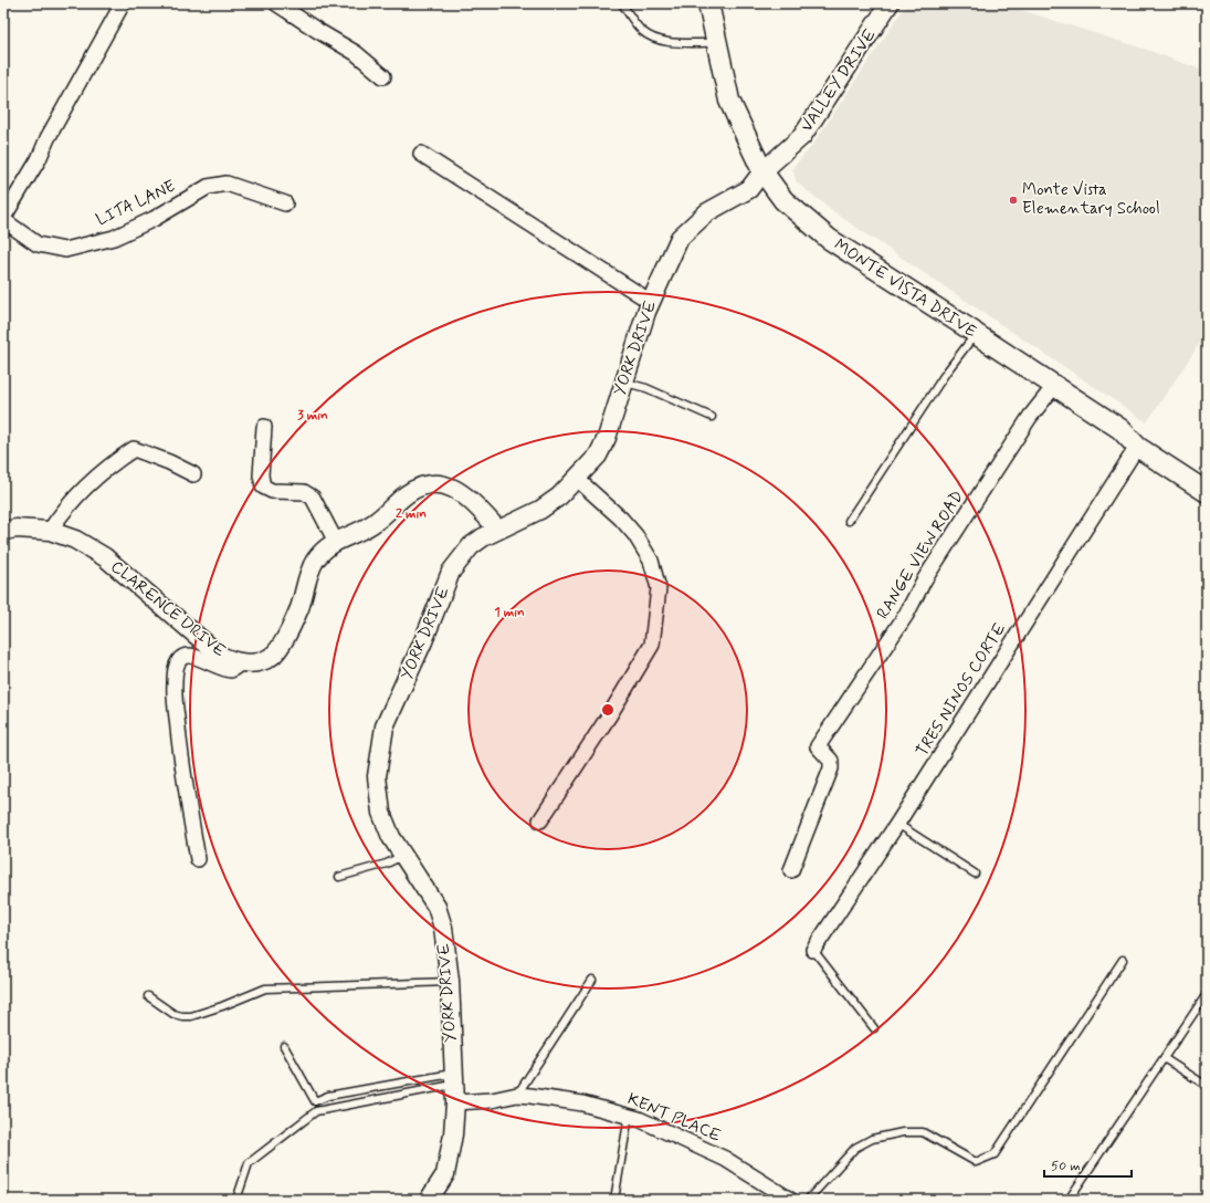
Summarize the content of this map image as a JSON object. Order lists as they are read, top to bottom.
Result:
{
  "streets": {
    "main road": ["MONTE VISTA DRIVE"],
    "street": [
      "VALLEY DRIVE",
      "LITA LANE",
      "YORK DRIVE",
      "RANGE VIEW ROAD",
      "CLARENCE DRIVE",
      "TRES NINOS CORTE",
      "KENT PLACE"
    ]
  },
  "crossings": [
    ["VALLEY DRIVE", "MONTE VISTA DRIVE"],
    ["VALLEY DRIVE", "YORK DRIVE"],
    ["MONTE VISTA DRIVE", "YORK DRIVE"],
    ["MONTE VISTA DRIVE", "RANGE VIEW ROAD"],
    ["MONTE VISTA DRIVE", "TRES NINOS CORTE"],
    ["YORK DRIVE", "CLARENCE DRIVE"],
    ["YORK DRIVE", "KENT PLACE"]
  ],
  "places": ["Monte Vista Elementary School"],
  "scale_bar": "50 m",
  "rings": ["3 min", "2 min", "1 min"]
}
